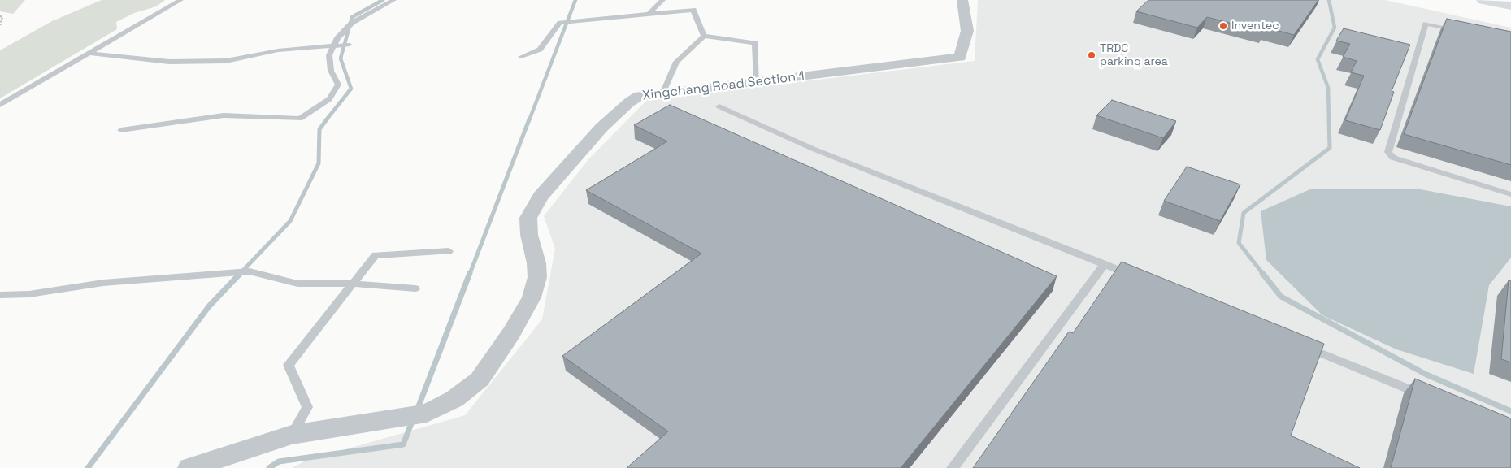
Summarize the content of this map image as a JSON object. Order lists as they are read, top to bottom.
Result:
{
  "streets": {
    "street": ["Xingchang Road Section 1"]
  },
  "places": ["Inventec", "TRDC parking area"]
}
